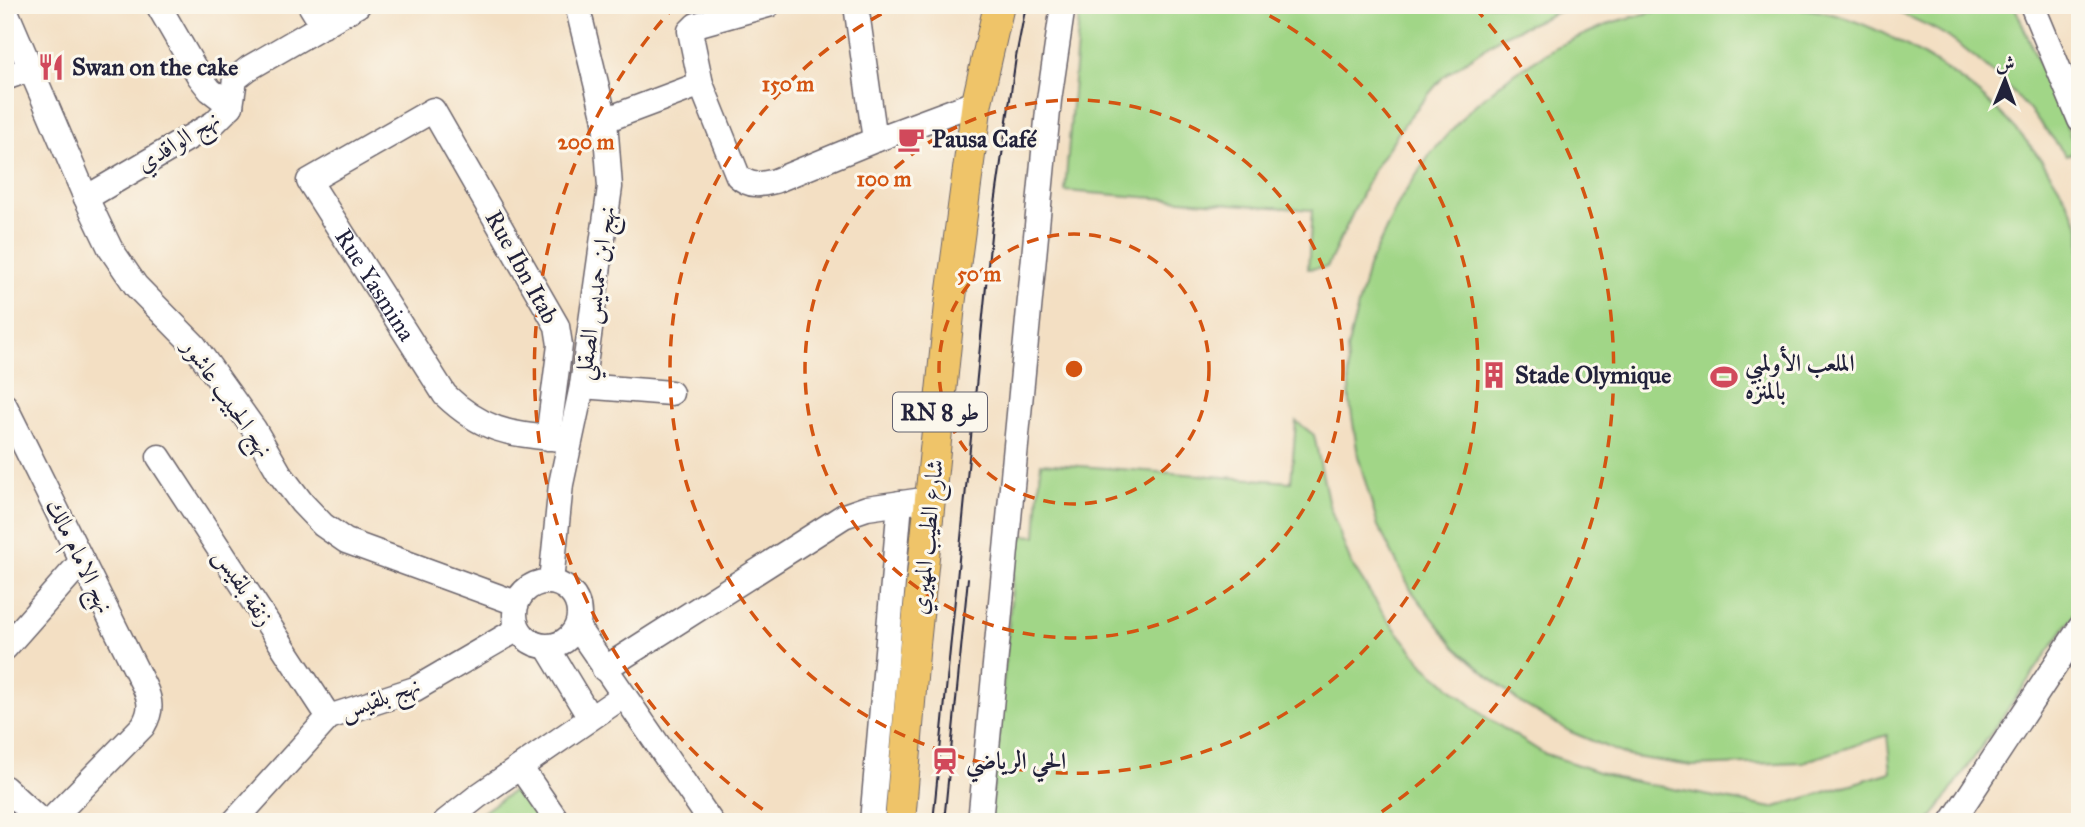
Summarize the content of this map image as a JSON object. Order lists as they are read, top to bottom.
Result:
{
  "streets": {
    "main road": ["RN 8 طو", "شارع الطيب المهيري"],
    "street": [
      "نهج الواقدي",
      "Rue Ibn Itab",
      "Rue Yasmina",
      "نهج ابن حمديس الصقلي",
      "نهج الحبيب عاشور",
      "نهج الامام مالك",
      "زنقة بلقيس",
      "نهج بلقيس"
    ]
  },
  "crossings": [
    ["نهج الواقدي", "نهج الحبيب عاشور"],
    ["Rue Ibn Itab", "Rue Yasmina"],
    ["Rue Ibn Itab", "نهج ابن حمديس الصقلي"],
    ["Rue Yasmina", "نهج ابن حمديس الصقلي"],
    ["نهج ابن حمديس الصقلي", "نهج الحبيب عاشور"],
    ["نهج ابن حمديس الصقلي", "نهج بلقيس"],
    ["نهج الحبيب عاشور", "نهج بلقيس"],
    ["زنقة بلقيس", "نهج بلقيس"]
  ],
  "places": {
    "restaurant": ["Swan on the cake"],
    "cafe": ["Pausa Café"],
    "building": ["Stade Olymique"],
    "sports": ["الملعب الأولمبي بالمنزه"],
    "station": ["الحي الرياضي"]
  },
  "north": "top",
  "rings": [
    "150 m",
    "200 m",
    "100 m",
    "50 m"
  ]
}
